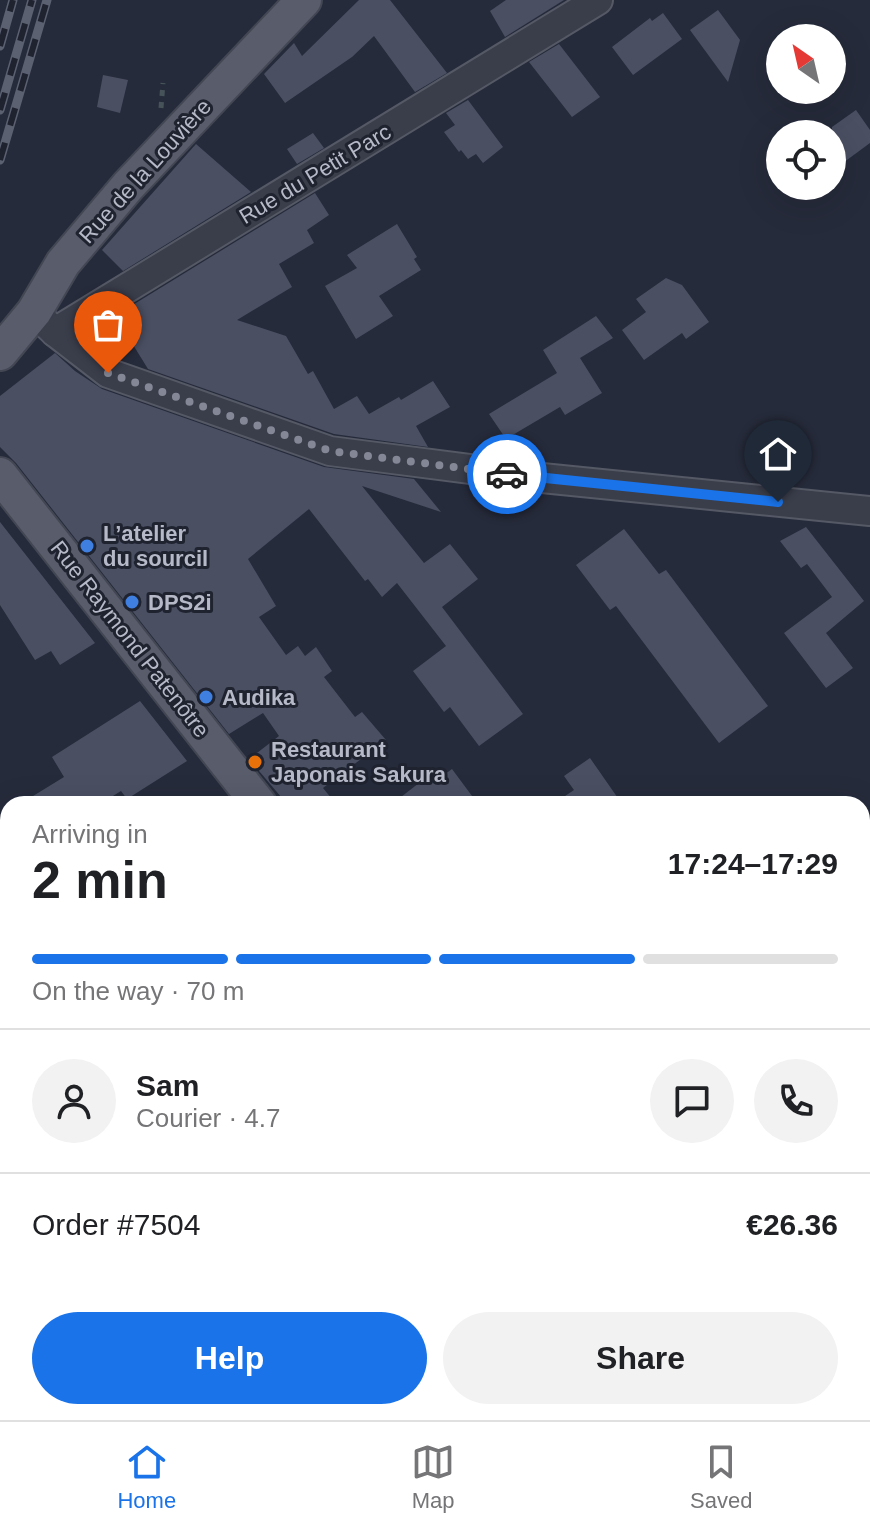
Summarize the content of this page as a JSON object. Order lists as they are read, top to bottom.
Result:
{
  "streets": {
    "main road": ["Rue de la Louvière", "Rue Raymond Patenôtre"],
    "street": ["Rue du Petit Parc"]
  },
  "crossings": [
    ["Rue de la Louvière", "Rue du Petit Parc"]
  ],
  "places": [
    "L’atelier du sourcil",
    "DPS2i",
    "Audika",
    "Restaurant Japonais Sakura"
  ],
  "north": "top left",
  "page": {
    "heading": ["2 min", "Arriving in", "17:24–17:29"],
    "panel": [
      "Sam",
      "Courier · 4.7",
      "Order #7504",
      "€26.36"
    ],
    "bar": "On the way · 70 m",
    "buttons": ["Help", "Share"],
    "tabs": ["Home", "Map", "Saved"]
  }
}
